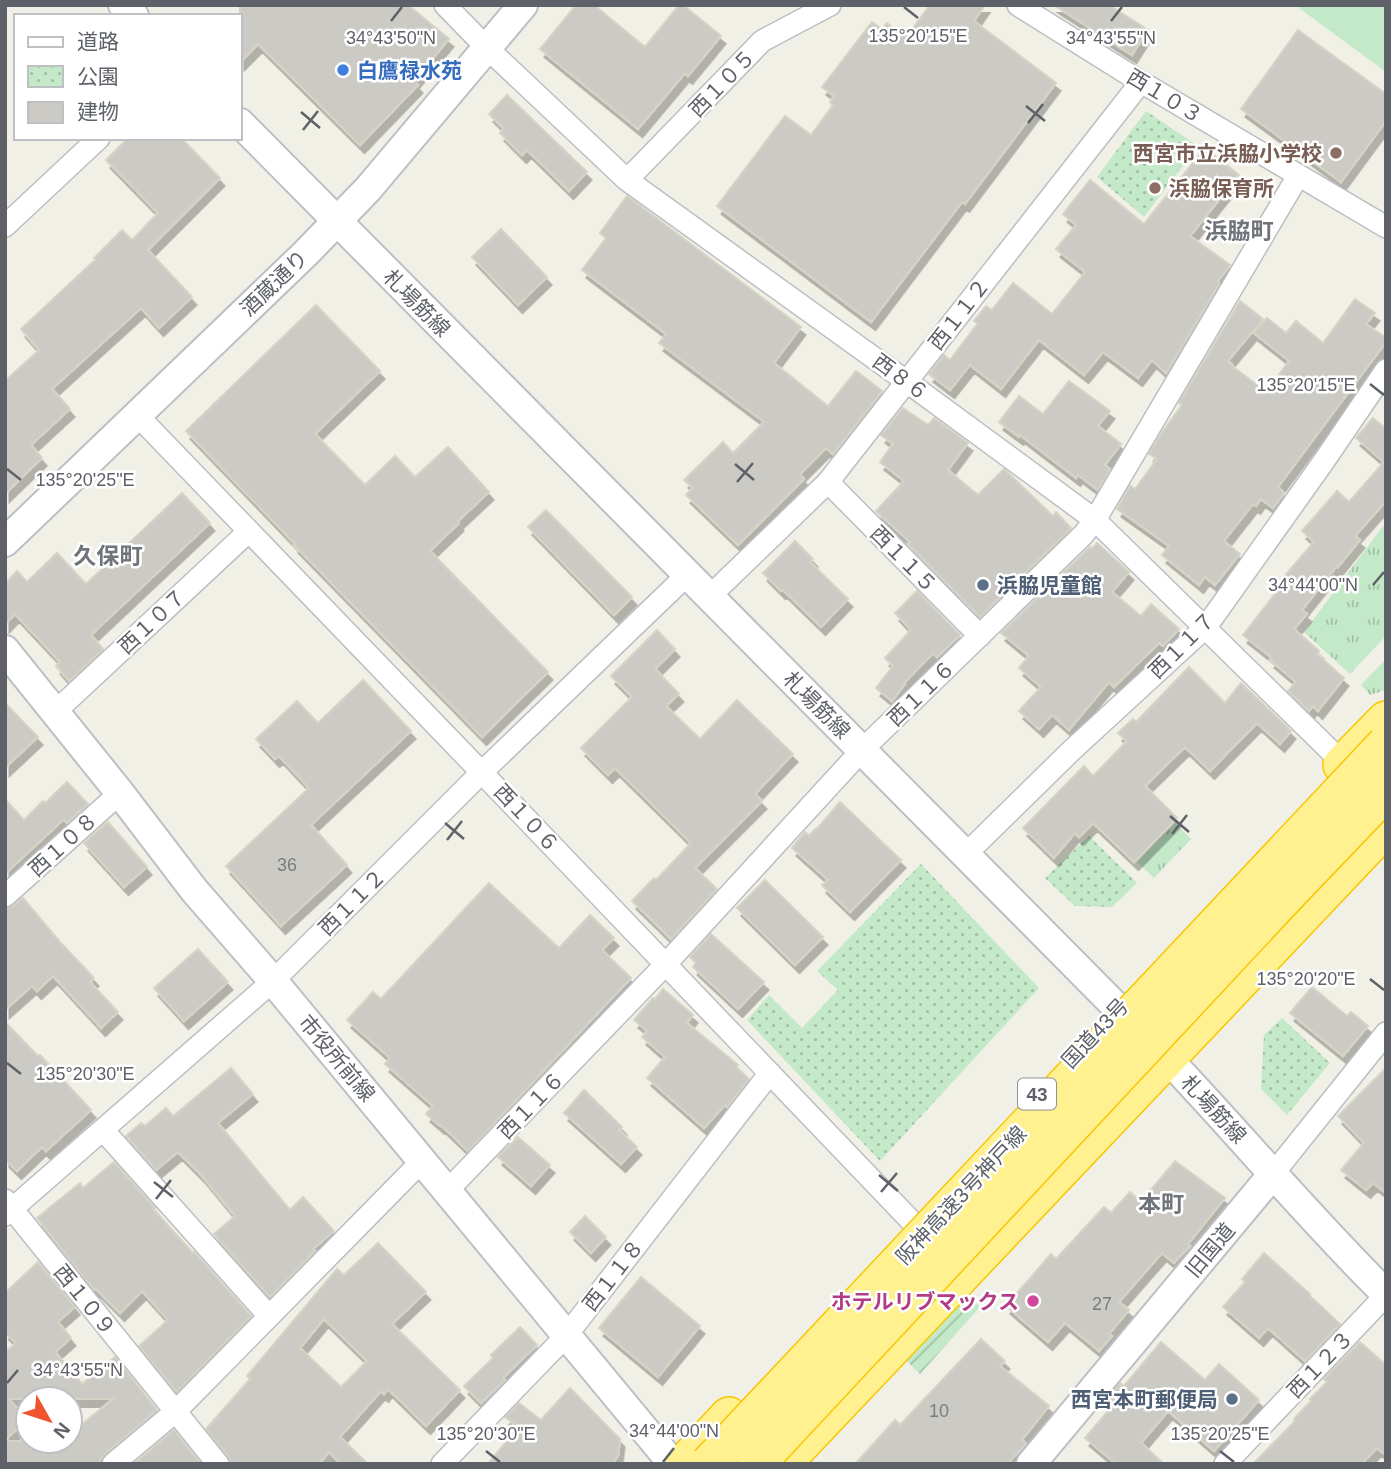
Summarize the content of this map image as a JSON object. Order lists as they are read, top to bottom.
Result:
{
  "streets": {
    "highway": ["国道43号", "43", "阪神高速3号神戸線"],
    "street": [
      "西１０５",
      "西１０３",
      "酒蔵通り",
      "札場筋線",
      "西１１２",
      "西８６",
      "西１１５",
      "西１０７",
      "西１１７",
      "西１１６",
      "西１０６",
      "西１０８",
      "市役所前線",
      "旧国道",
      "西１１８",
      "西１０９",
      "西１２３"
    ]
  },
  "crossings": [
    ["西１０５", "西８６"],
    ["西１０３", "西１１２"],
    ["西１０３", "西１１６"],
    ["酒蔵通り", "札場筋線"],
    ["酒蔵通り", "西８６"],
    ["酒蔵通り", "西１０６"],
    ["札場筋線", "西１１２"],
    ["札場筋線", "西１１７"],
    ["札場筋線", "西１１６"],
    ["札場筋線", "国道43号"],
    ["札場筋線", "旧国道"],
    ["札場筋線", "西１２３"],
    ["西１１２", "西８６"],
    ["西１１２", "西１１５"],
    ["西１１２", "西１０６"],
    ["西１１２", "市役所前線"],
    ["西１１２", "西１０９"],
    ["西８６", "西１１７"],
    ["西８６", "西１１６"],
    ["西８６", "国道43号"],
    ["西１１５", "西１１６"],
    ["西１０７", "西１０６"],
    ["西１０７", "市役所前線"],
    ["西１１６", "西１０６"],
    ["西１１６", "市役所前線"],
    ["西１０６", "国道43号"],
    ["西１０６", "西１１８"],
    ["西１０８", "市役所前線"],
    ["市役所前線", "西１１８"]
  ],
  "districts": ["浜脇町", "久保町", "本町"],
  "places": [
    "白鷹禄水苑",
    "西宮市立浜脇小学校",
    "浜脇保育所",
    "浜脇児童館",
    "ホテルリブマックス",
    "西宮本町郵便局"
  ],
  "house_numbers": ["36", "27", "10"],
  "legend": ["道路", "公園", "建物"],
  "north": "bottom right",
  "coordinates": [
    "135°20'15\"E",
    "34°43'50\"N",
    "34°43'55\"N",
    "135°20'25\"E",
    "34°44'00\"N",
    "135°20'20\"E",
    "135°20'30\"E"
  ]
}
